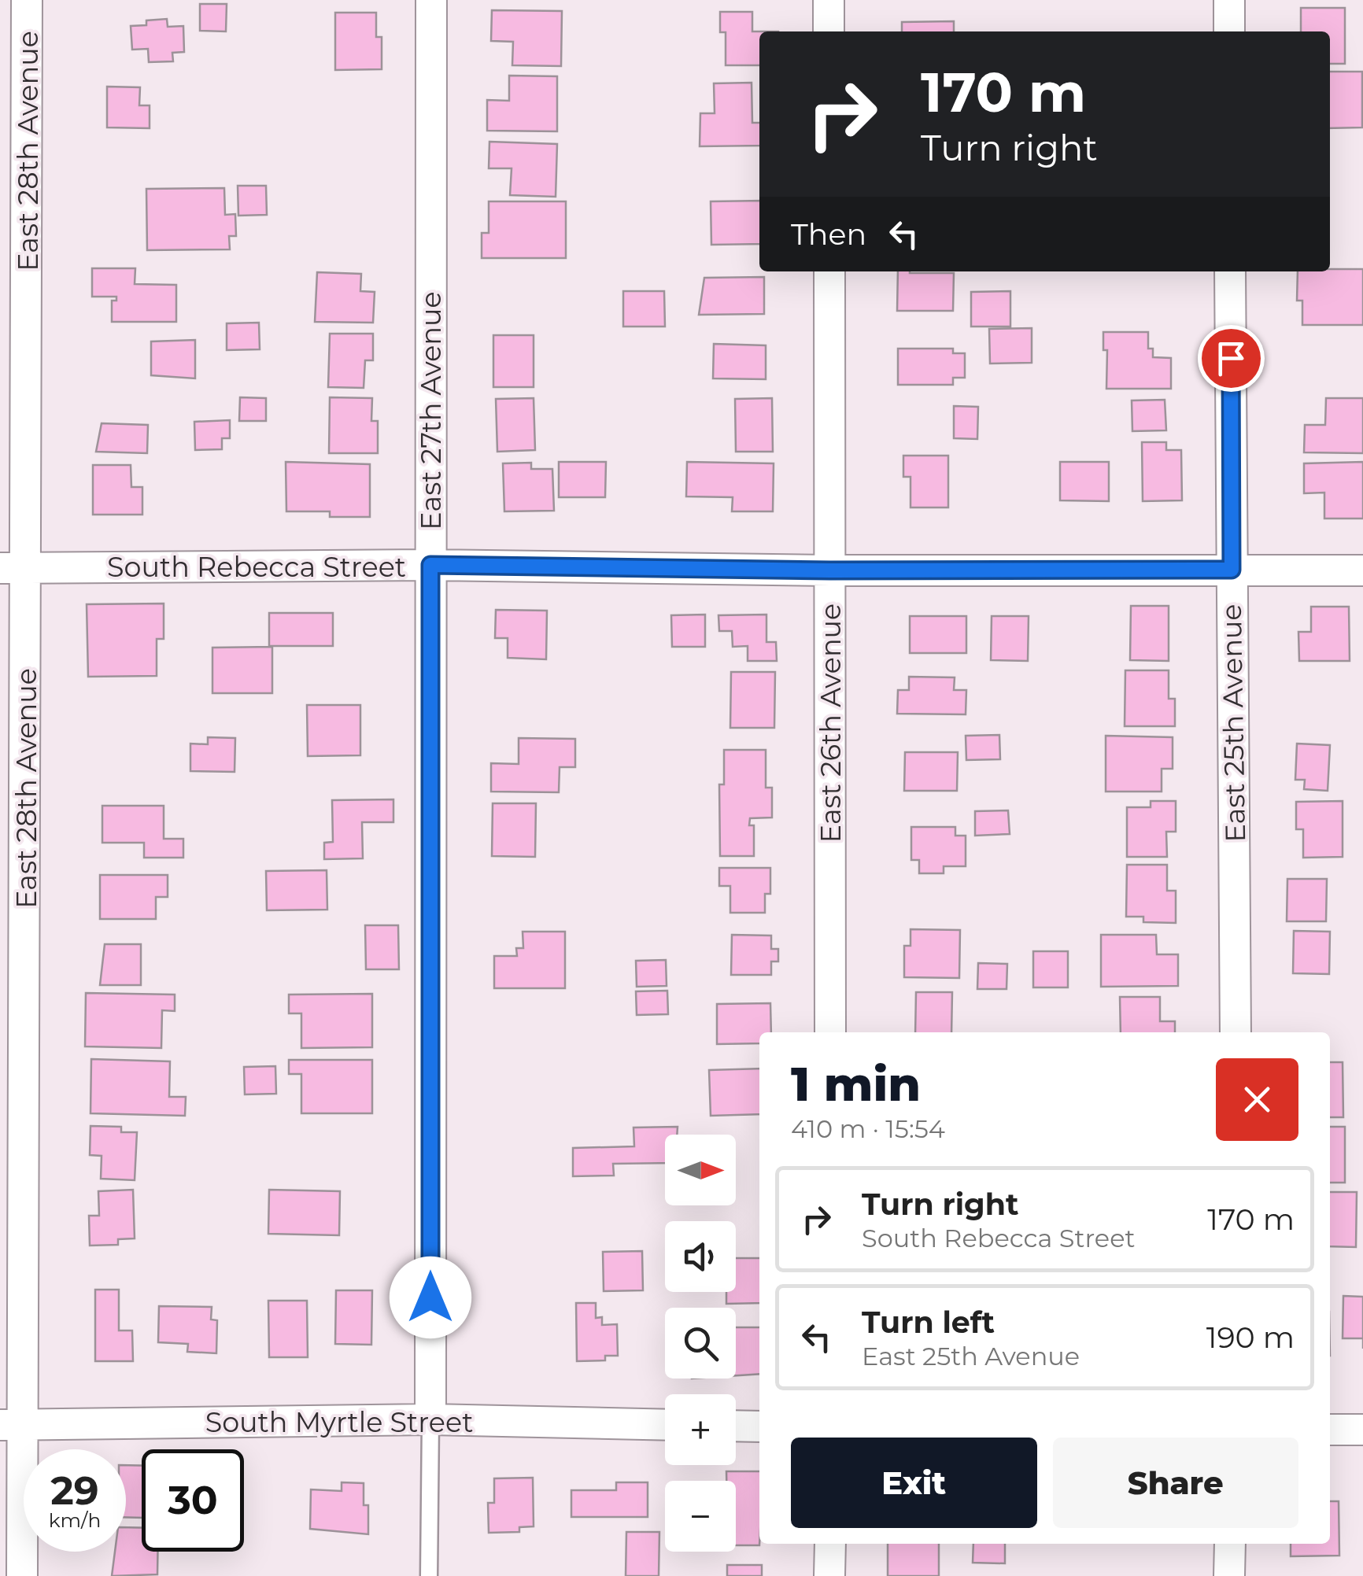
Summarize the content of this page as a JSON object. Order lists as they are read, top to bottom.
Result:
{
  "streets": {
    "street": [
      "East 28th Avenue",
      "East 27th Avenue",
      "South Rebecca Street",
      "East 26th Avenue",
      "East 25th Avenue",
      "South Myrtle Street"
    ]
  },
  "crossings": [
    ["East 28th Avenue", "South Rebecca Street"],
    ["East 28th Avenue", "South Myrtle Street"],
    ["East 27th Avenue", "South Rebecca Street"],
    ["East 27th Avenue", "South Myrtle Street"],
    ["South Rebecca Street", "East 26th Avenue"],
    ["South Rebecca Street", "East 25th Avenue"]
  ],
  "north": "right",
  "page": {
    "turn": ["170 m", "Turn right"],
    "then": "Then",
    "heading": ["1 min", "410 m · 15:54"],
    "map_buttons": ["+", "−"],
    "list": [
      {
        "name": "Turn right",
        "note": "South Rebecca Street",
        "value": "170 m"
      },
      {
        "name": "Turn left",
        "note": "East 25th Avenue",
        "value": "190 m"
      }
    ],
    "buttons": ["Exit", "Share"],
    "speed": "29 km/h",
    "limit": "30"
  }
}
